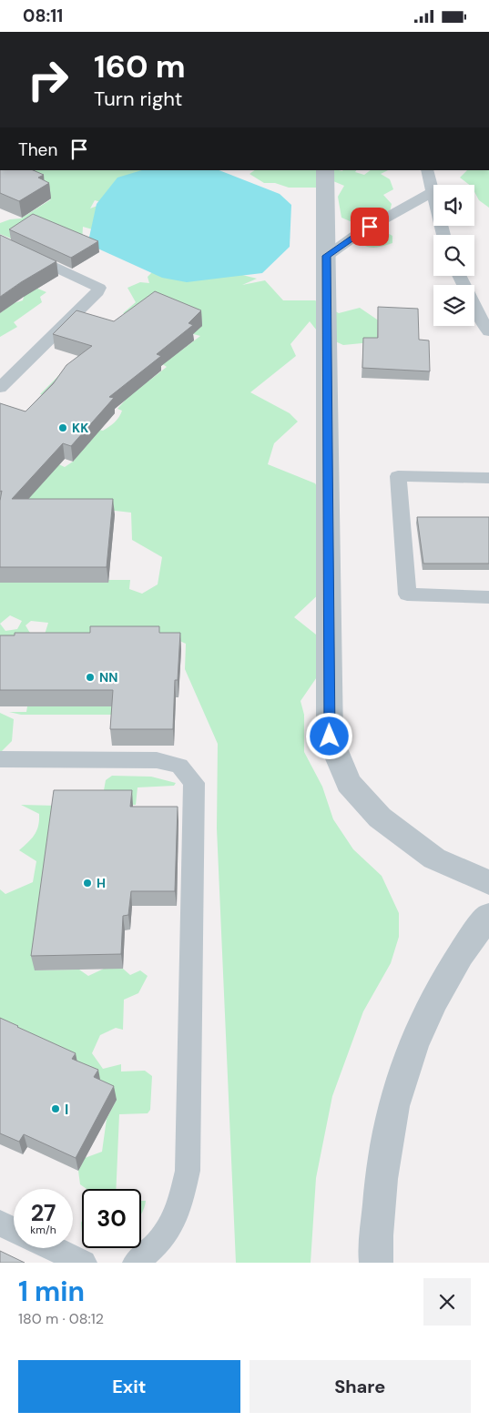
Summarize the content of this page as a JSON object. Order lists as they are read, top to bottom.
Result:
{
  "places": [
    "KK",
    "NN",
    "H",
    "I"
  ],
  "page": {
    "status": "08:11",
    "turn": ["160 m", "Turn right"],
    "then": "Then",
    "speed": "27 km/h",
    "limit": "30",
    "heading": ["1 min", "180 m · 08:12"],
    "buttons": ["Exit", "Share"]
  }
}
